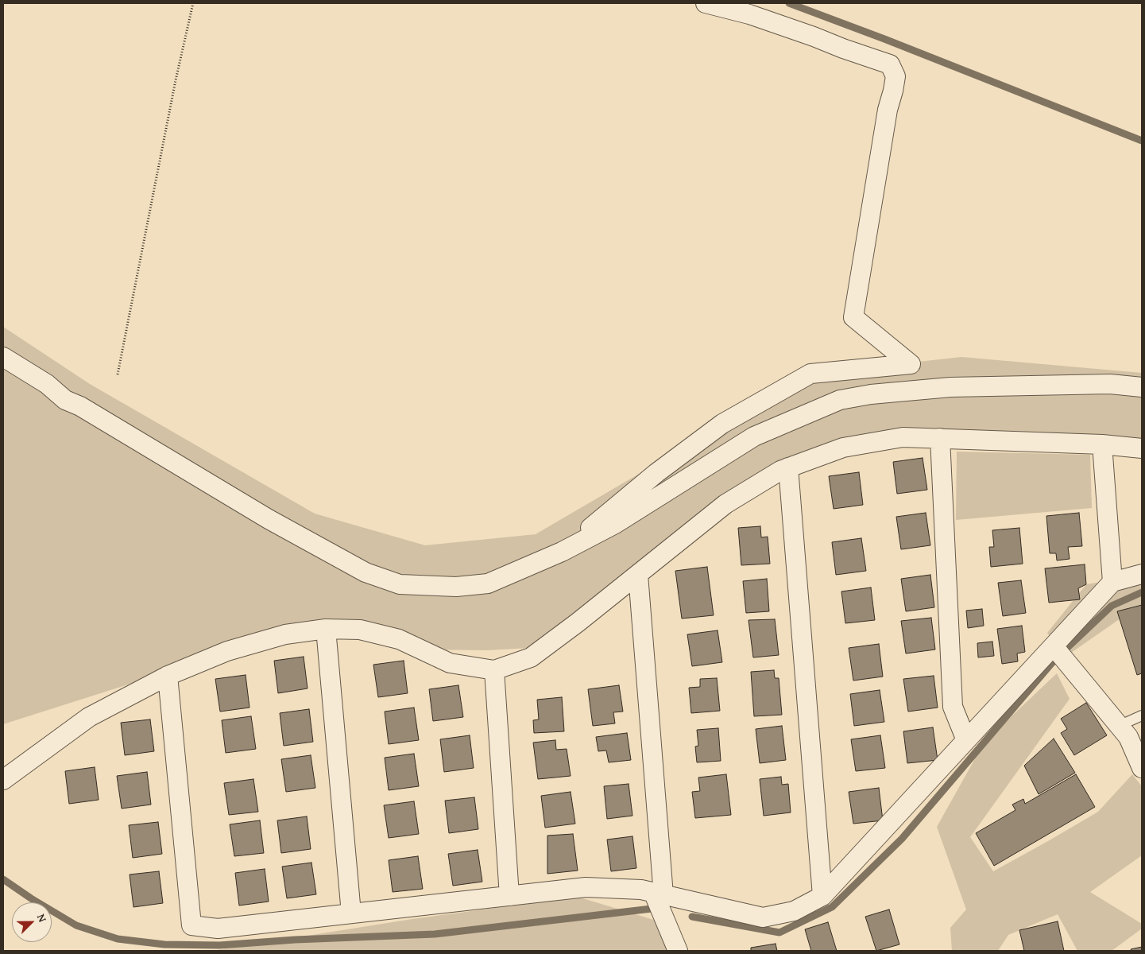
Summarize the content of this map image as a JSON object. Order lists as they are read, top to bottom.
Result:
{
  "north": "top right"
}
